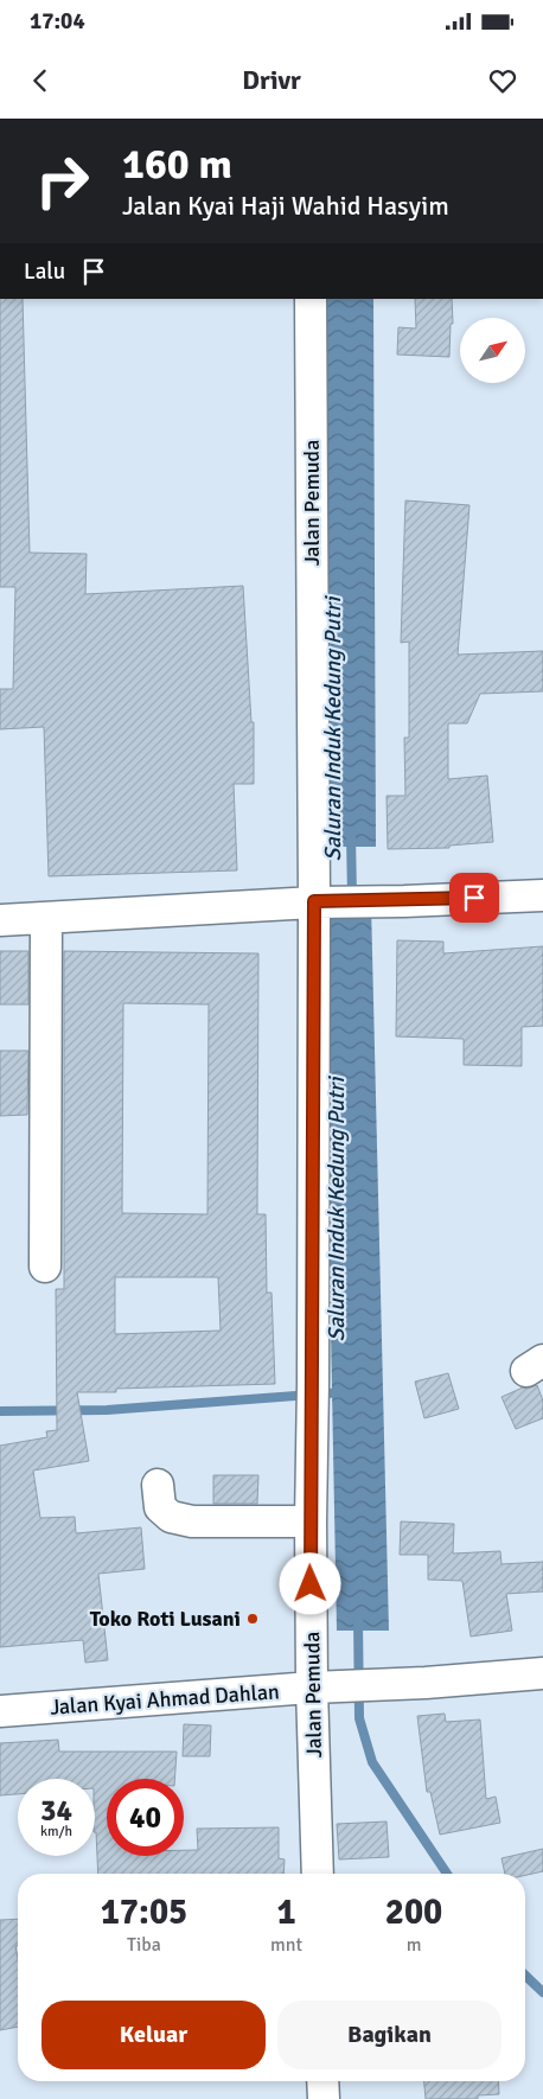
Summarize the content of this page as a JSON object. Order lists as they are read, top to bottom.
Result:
{
  "streets": {
    "street": ["Jalan Pemuda", "Jalan Kyai Ahmad Dahlan"]
  },
  "crossings": [
    ["Jalan Pemuda", "Jalan Kyai Ahmad Dahlan"]
  ],
  "water": ["Saluran Induk Kedung Putri"],
  "places": ["Toko Roti Lusani"],
  "north": "top right",
  "page": {
    "status": "17:04",
    "header": "Drivr",
    "turn": ["160 m", "Jalan Kyai Haji Wahid Hasyim"],
    "then": "Lalu",
    "speed": "34 km/h",
    "limit": "40",
    "eta": [
      "17:05",
      "Tiba",
      "1",
      "mnt",
      "200",
      "m"
    ],
    "buttons": ["Keluar", "Bagikan"]
  }
}
